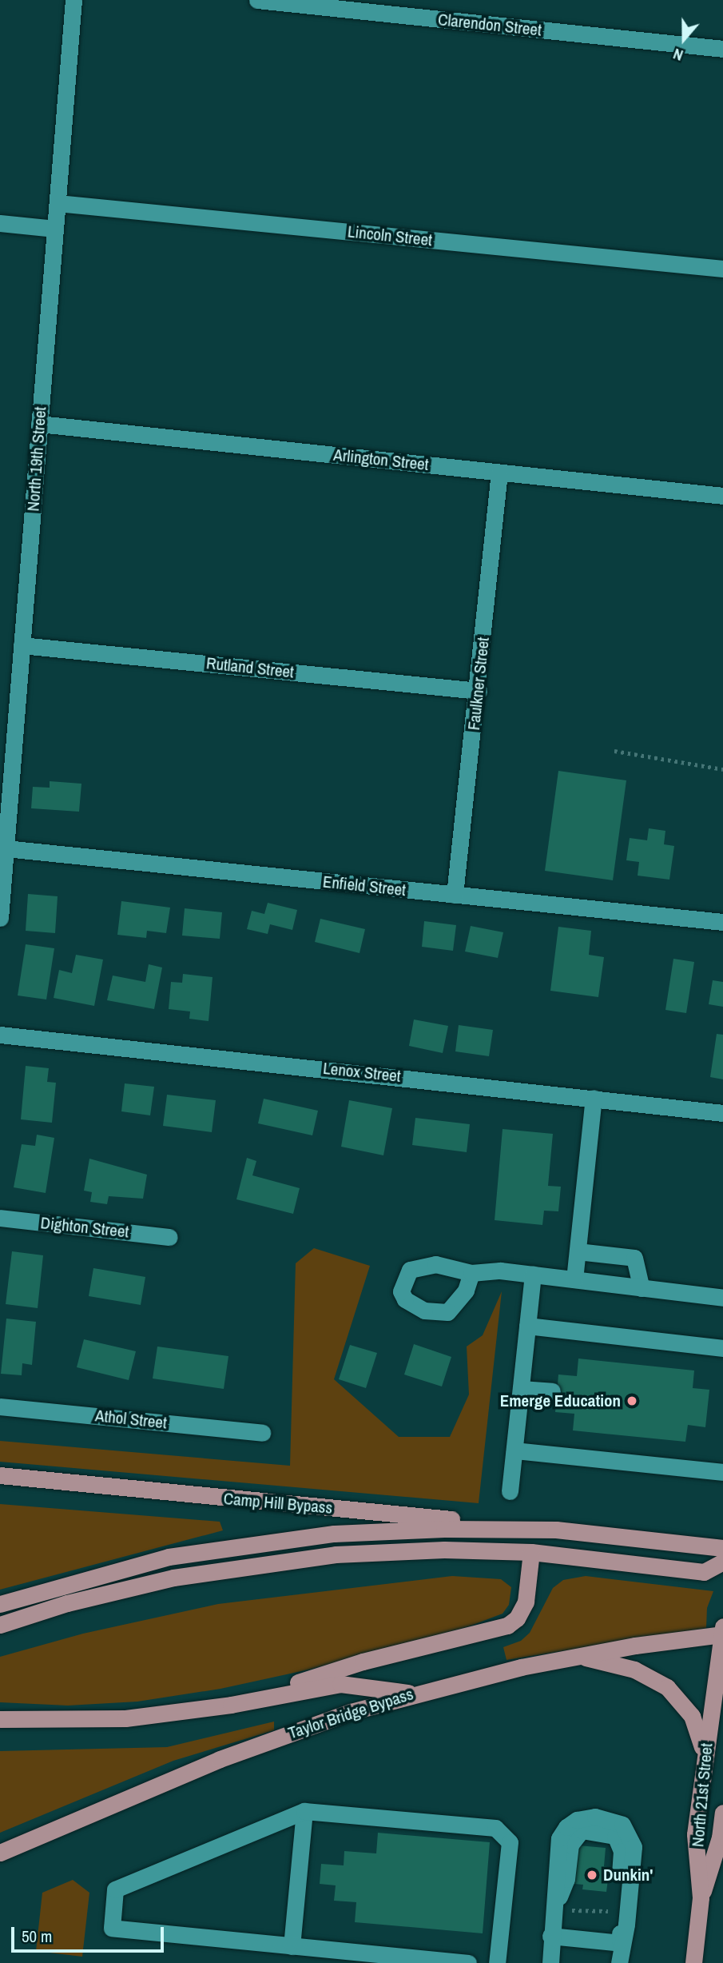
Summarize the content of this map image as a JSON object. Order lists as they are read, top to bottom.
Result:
{
  "streets": {
    "main road": ["Camp Hill Bypass", "Taylor Bridge Bypass", "North 21st Street"],
    "street": [
      "Clarendon Street",
      "Lincoln Street",
      "North 19th Street",
      "Arlington Street",
      "Rutland Street",
      "Faulkner Street",
      "Enfield Street",
      "Lenox Street",
      "Dighton Street",
      "Athol Street"
    ]
  },
  "crossings": [
    ["Lincoln Street", "North 19th Street"],
    ["North 19th Street", "Arlington Street"],
    ["North 19th Street", "Rutland Street"],
    ["North 19th Street", "Enfield Street"],
    ["Arlington Street", "Faulkner Street"],
    ["Rutland Street", "Faulkner Street"],
    ["Faulkner Street", "Enfield Street"],
    ["Taylor Bridge Bypass", "North 21st Street"]
  ],
  "places": ["Emerge Education", "Dunkin'"],
  "scale_bar": "50 m",
  "north": "bottom"
}
